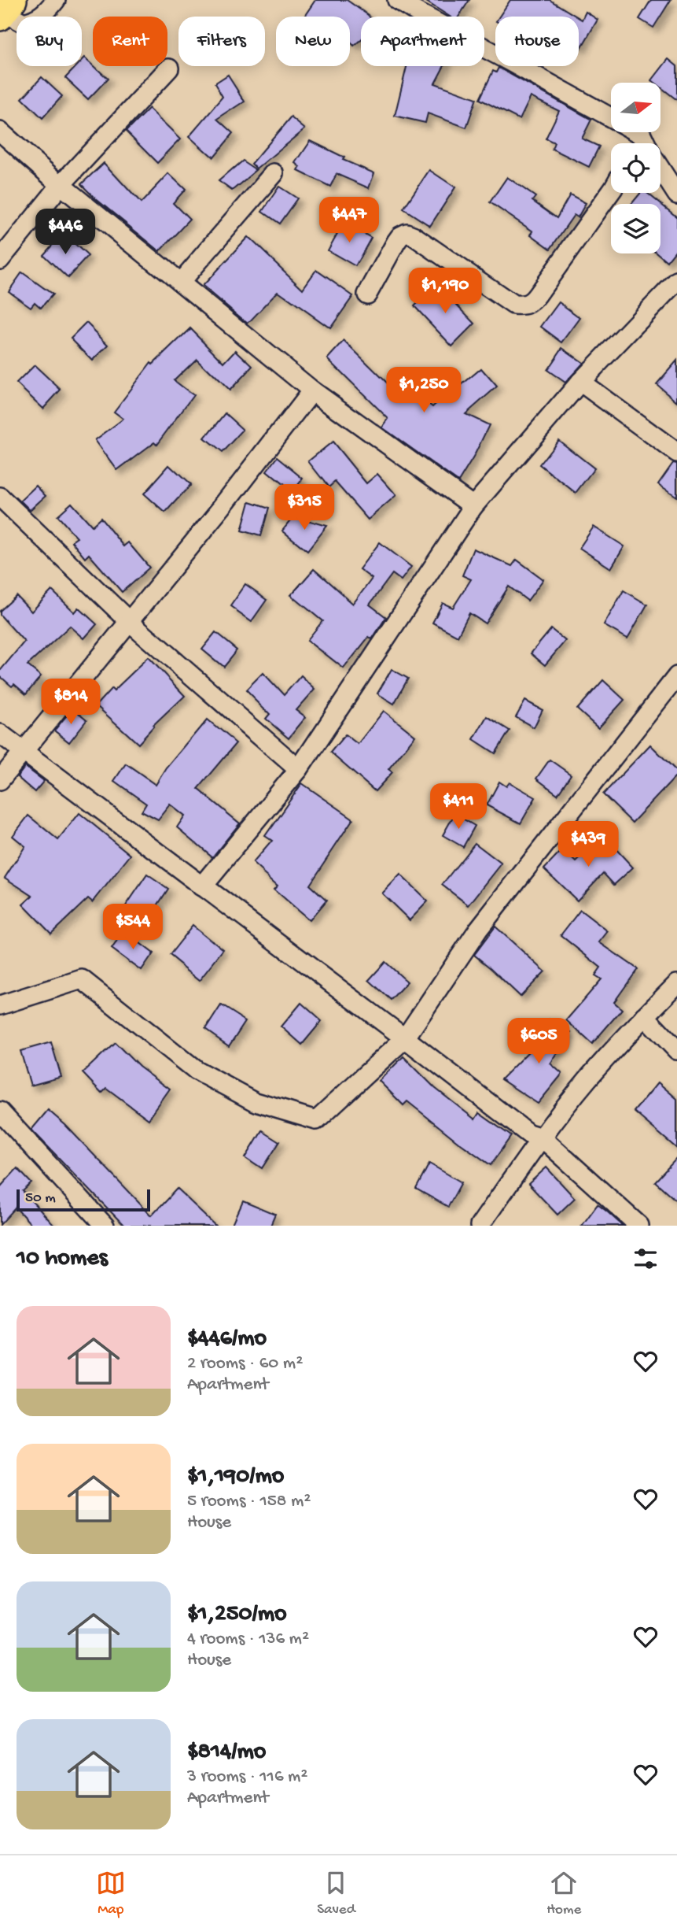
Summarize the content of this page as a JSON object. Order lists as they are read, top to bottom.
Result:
{
  "scale_bar": "50 m",
  "north": "right",
  "page": {
    "chip": [
      "Buy",
      "Rent",
      "Filters",
      "New",
      "Apartment",
      "House"
    ],
    "price": [
      "$447",
      "$446",
      "$1,190",
      "$1,250",
      "$315",
      "$814",
      "$411",
      "$439",
      "$544",
      "$605"
    ],
    "scale": "50 m",
    "heading": "10 homes",
    "list": [
      {
        "name": "$446/mo",
        "note": "2 rooms · 60 m² · Apartment"
      },
      {
        "name": "$1,190/mo",
        "note": "5 rooms · 158 m² · House"
      },
      {
        "name": "$1,250/mo",
        "note": "4 rooms · 136 m² · House"
      },
      {
        "name": "$814/mo",
        "note": "3 rooms · 116 m² · Apartment"
      }
    ],
    "tabs": ["Map", "Saved", "Home"]
  }
}
